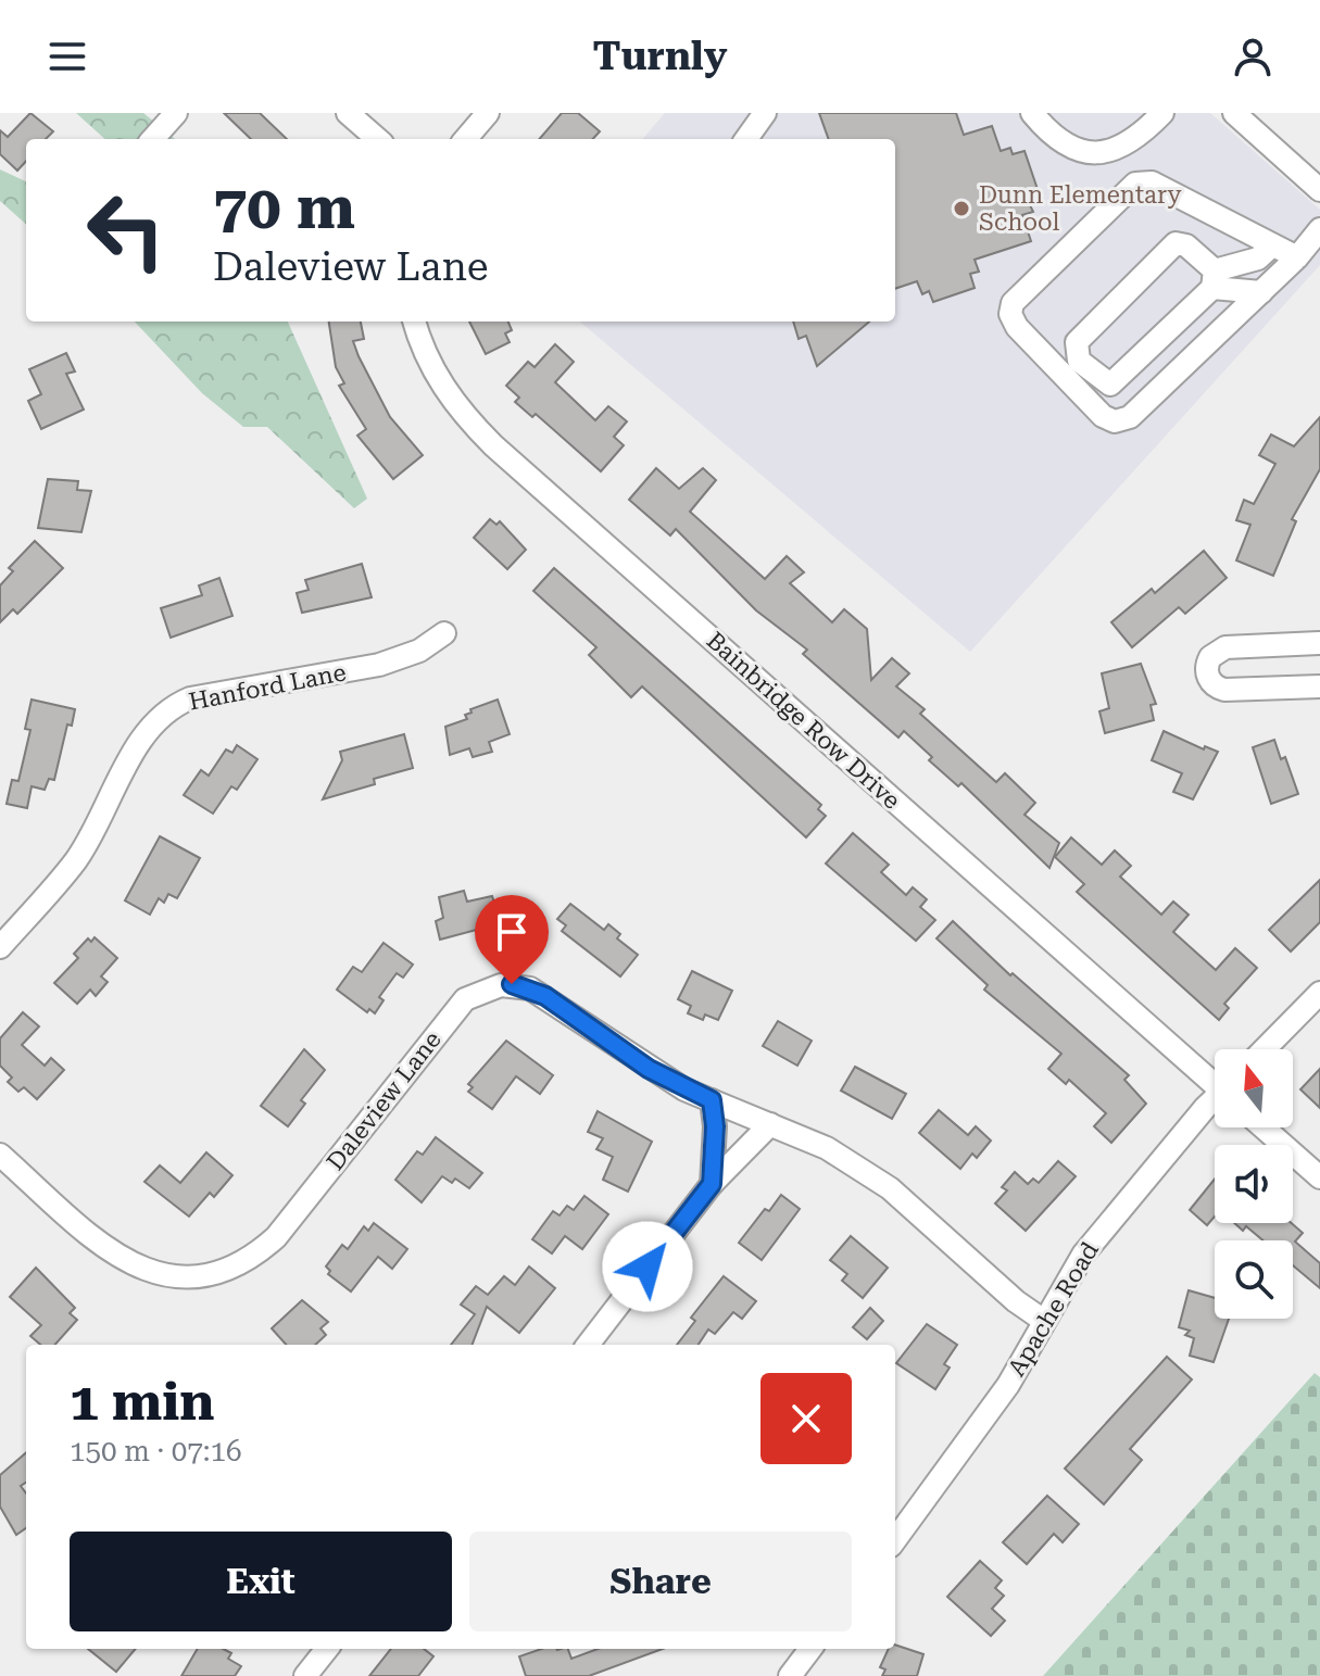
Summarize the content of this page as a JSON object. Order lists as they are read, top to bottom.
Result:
{
  "streets": {
    "street": [
      "Hanford Lane",
      "Bainbridge Row Drive",
      "Daleview Lane",
      "Apache Road"
    ]
  },
  "crossings": [
    ["Daleview Lane", "Apache Road"]
  ],
  "places": ["Dunn Elementary School"],
  "north": "top",
  "page": {
    "header": "Turnly",
    "turn": ["70 m", "Daleview Lane"],
    "heading": ["1 min", "150 m · 07:16"],
    "buttons": ["Exit", "Share"]
  }
}
